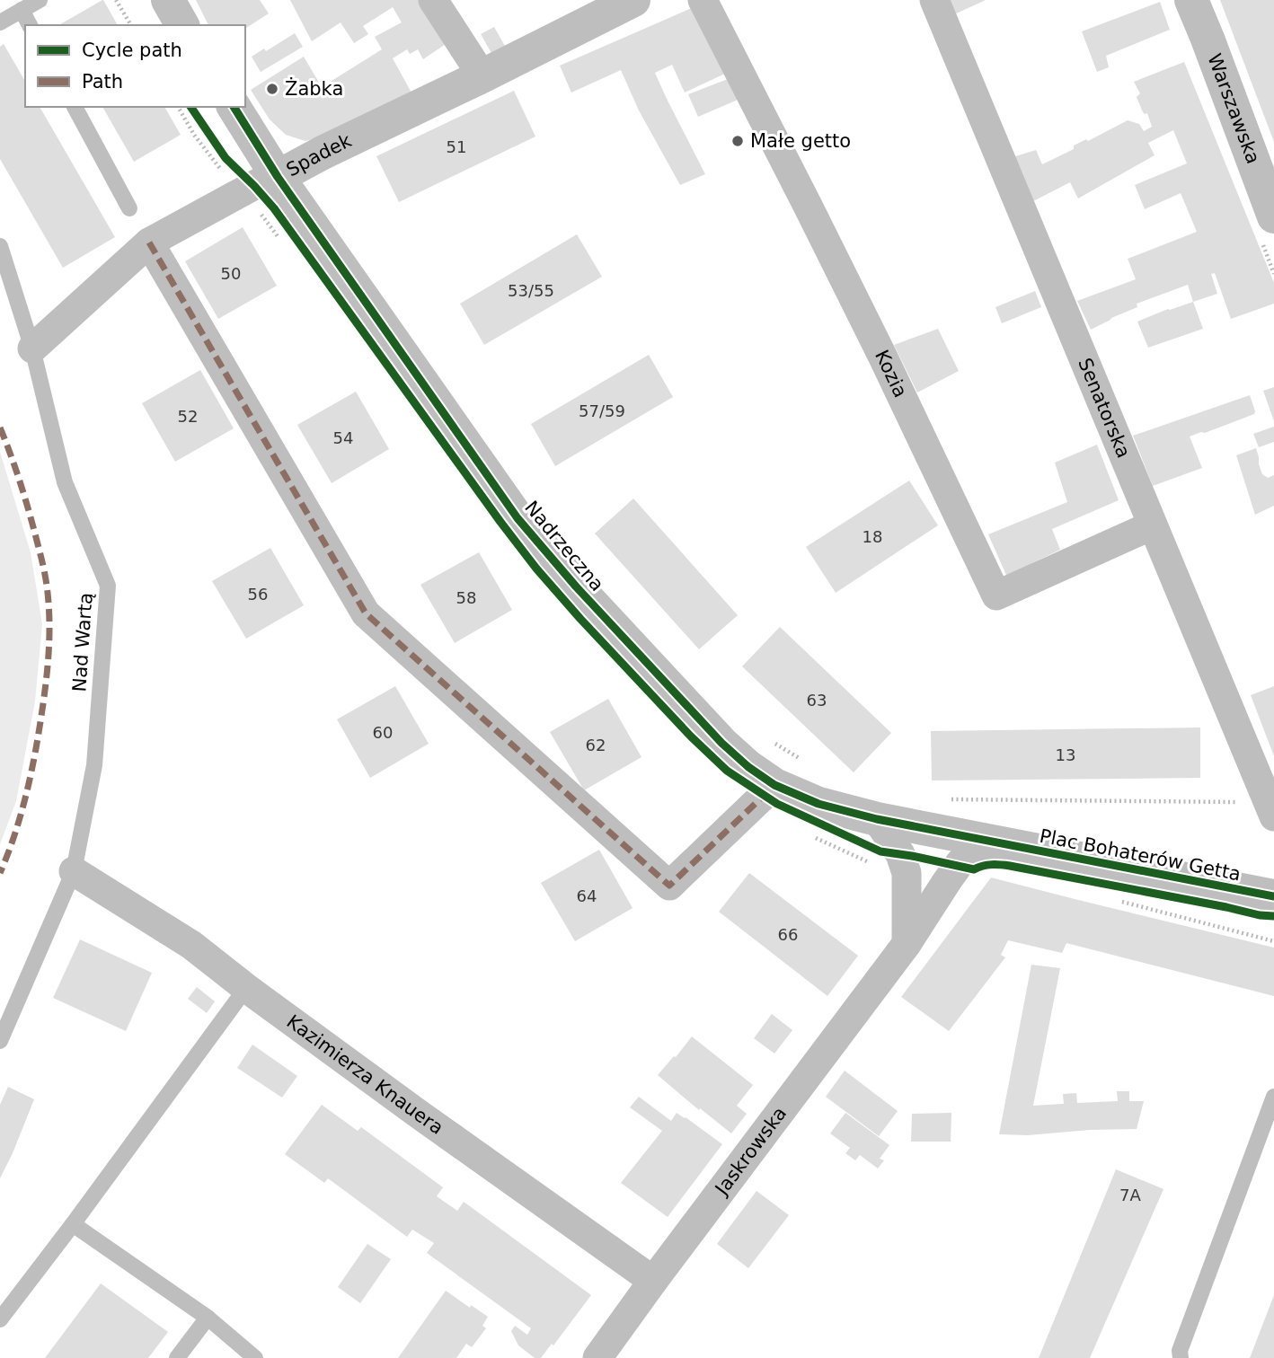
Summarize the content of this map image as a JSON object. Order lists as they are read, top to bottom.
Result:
{
  "streets": {
    "street": [
      "Warszawska",
      "Spadek",
      "Kozia",
      "Senatorska",
      "Nadrzeczna",
      "Plac Bohaterów Getta",
      "Kazimierza Knauera",
      "Jaskrowska"
    ],
    "lane": ["Nad Wartą"]
  },
  "crossings": [
    ["Spadek", "Nadrzeczna"],
    ["Spadek", "Nad Wartą"],
    ["Kozia", "Senatorska"],
    ["Nadrzeczna", "Plac Bohaterów Getta"],
    ["Nadrzeczna", "Jaskrowska"],
    ["Nad Wartą", "Kazimierza Knauera"],
    ["Plac Bohaterów Getta", "Jaskrowska"],
    ["Kazimierza Knauera", "Jaskrowska"]
  ],
  "places": ["Żabka", "Małe getto"],
  "house_numbers": [
    "51",
    "50",
    "53/55",
    "57/59",
    "52",
    "54",
    "18",
    "56",
    "58",
    "63",
    "60",
    "62",
    "13",
    "64",
    "66",
    "7A"
  ],
  "legend": ["Cycle path", "Path"]
}
